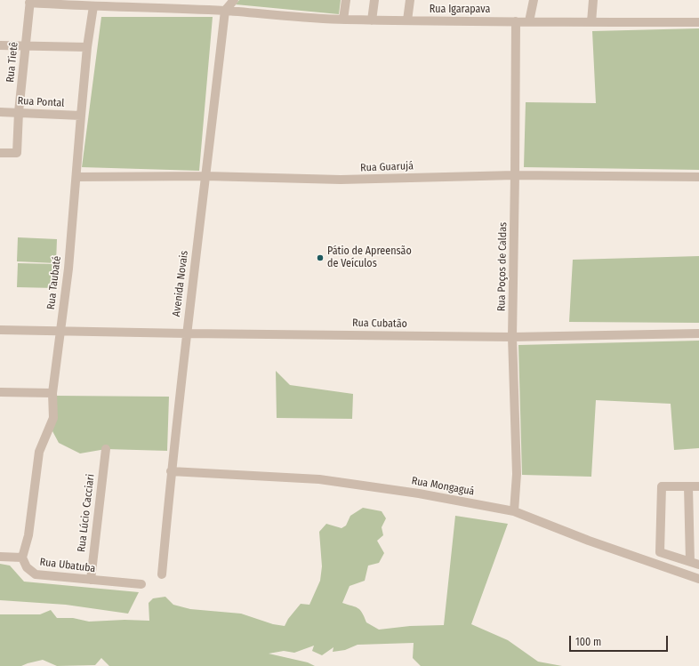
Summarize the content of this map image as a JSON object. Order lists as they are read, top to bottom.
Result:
{
  "streets": {
    "street": [
      "Rua Igarapava",
      "Rua Tietê",
      "Rua Pontal",
      "Rua Guarujá",
      "Rua Poços de Caldas",
      "Rua Taubaté",
      "Avenida Novais",
      "Rua Cubatão",
      "Rua Mongaguá",
      "Rua Lúcio Cacciari",
      "Rua Ubatuba"
    ]
  },
  "crossings": [
    ["Rua Igarapava", "Rua Tietê"],
    ["Rua Igarapava", "Rua Poços de Caldas"],
    ["Rua Igarapava", "Rua Taubaté"],
    ["Rua Igarapava", "Avenida Novais"],
    ["Rua Tietê", "Rua Pontal"],
    ["Rua Pontal", "Rua Taubaté"],
    ["Rua Guarujá", "Rua Poços de Caldas"],
    ["Rua Guarujá", "Rua Taubaté"],
    ["Rua Guarujá", "Avenida Novais"],
    ["Rua Poços de Caldas", "Rua Cubatão"],
    ["Rua Poços de Caldas", "Rua Mongaguá"],
    ["Rua Taubaté", "Rua Cubatão"],
    ["Rua Taubaté", "Rua Ubatuba"],
    ["Avenida Novais", "Rua Cubatão"],
    ["Avenida Novais", "Rua Mongaguá"],
    ["Rua Lúcio Cacciari", "Rua Ubatuba"]
  ],
  "places": ["Pátio de Apreensão de Veículos"],
  "scale_bar": "100 m"
}
